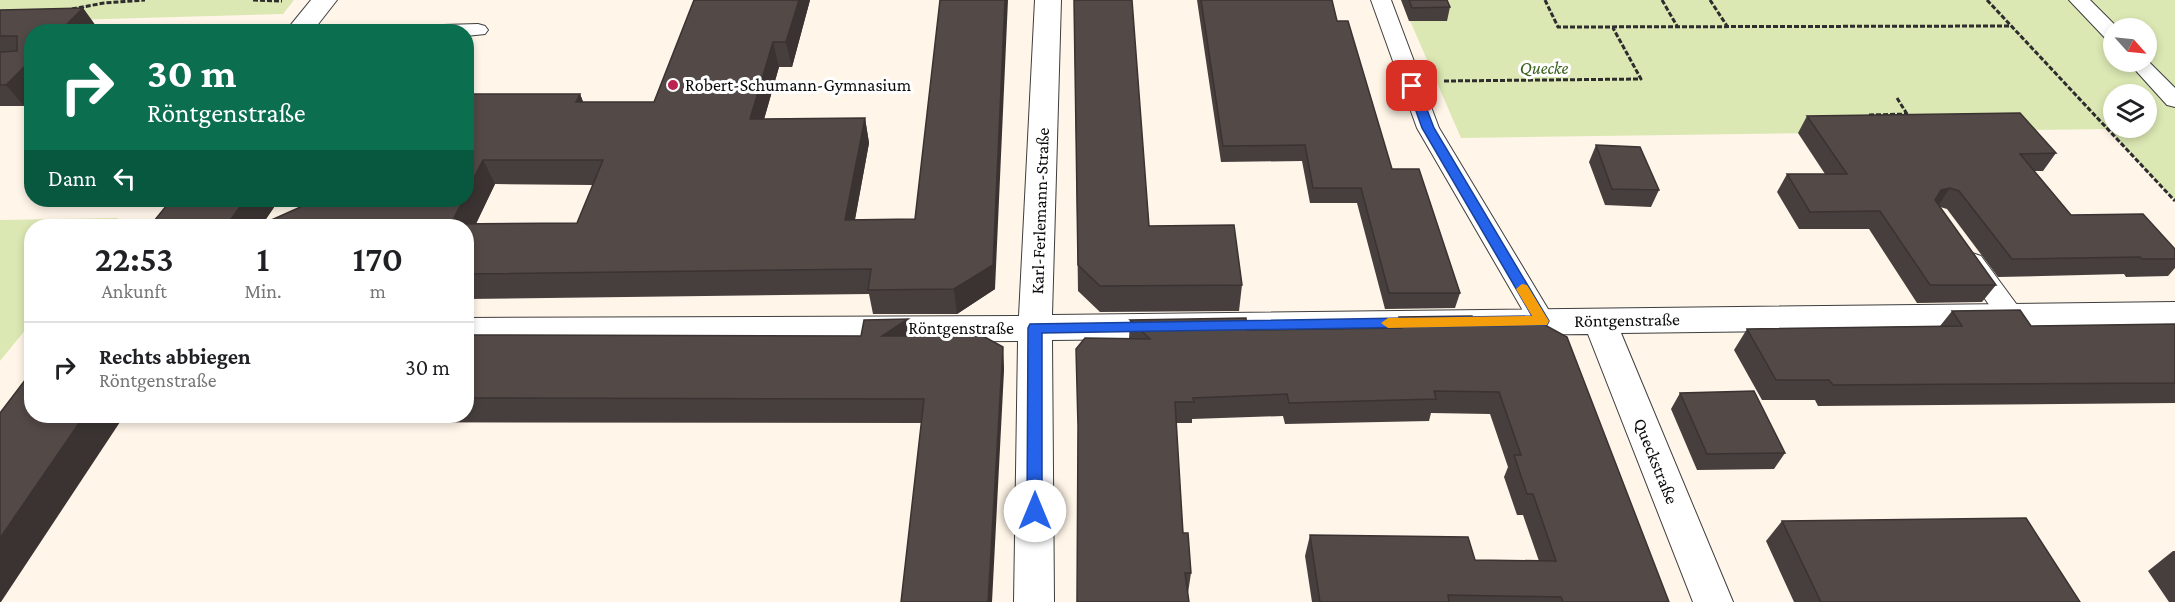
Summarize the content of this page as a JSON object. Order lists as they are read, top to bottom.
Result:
{
  "streets": {
    "street": ["Karl-Ferlemann-Straße", "Röntgenstraße", "Queckstraße"]
  },
  "crossings": [
    ["Karl-Ferlemann-Straße", "Röntgenstraße"],
    ["Röntgenstraße", "Queckstraße"]
  ],
  "parks": ["Quecke"],
  "places": ["Robert-Schumann-Gymnasium"],
  "north": "bottom right",
  "page": {
    "turn": ["30 m", "Röntgenstraße"],
    "then": "Dann",
    "eta": [
      "22:53",
      "Ankunft",
      "1",
      "Min.",
      "170",
      "m"
    ],
    "list": [
      {
        "name": "Rechts abbiegen",
        "note": "Röntgenstraße",
        "value": "30 m"
      }
    ]
  }
}
